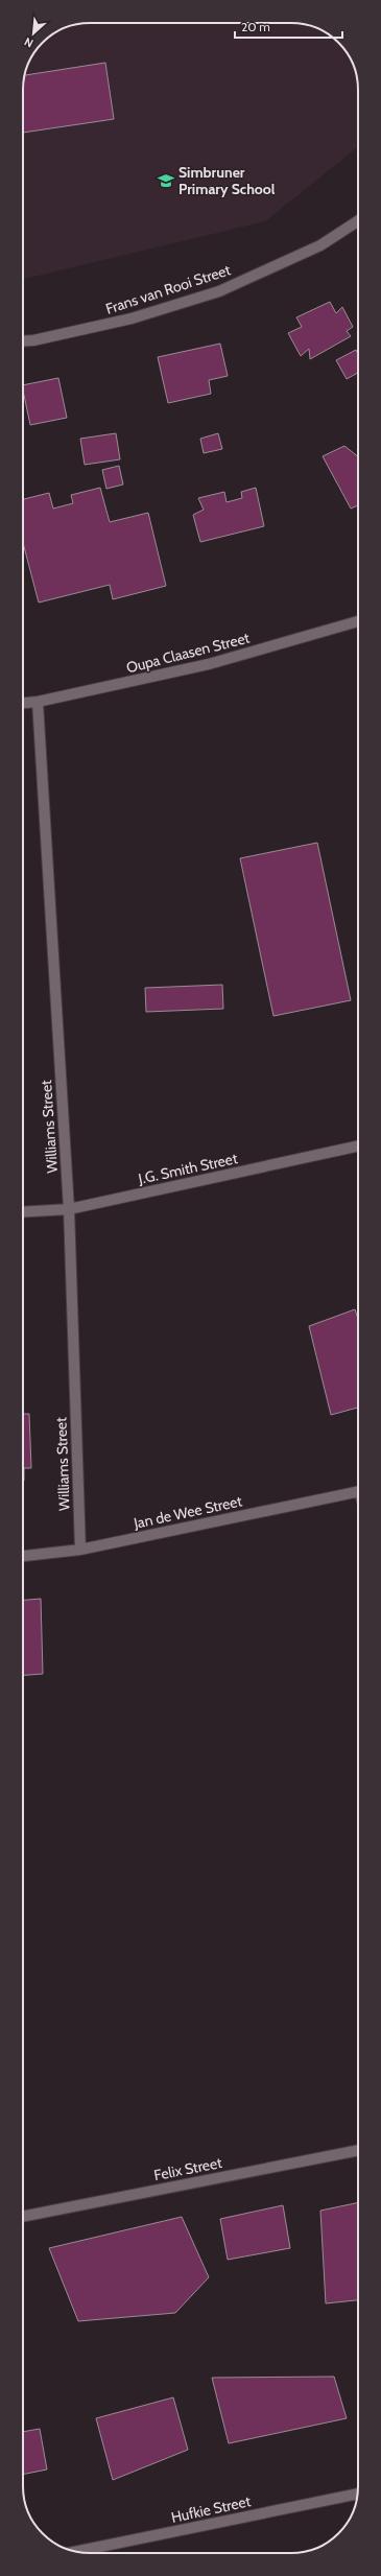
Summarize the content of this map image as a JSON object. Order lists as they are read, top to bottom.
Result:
{
  "streets": {
    "street": [
      "Frans van Rooi Street",
      "Oupa Claasen Street",
      "Williams Street",
      "J.G. Smith Street",
      "Jan de Wee Street",
      "Felix Street",
      "Hufkie Street"
    ]
  },
  "crossings": [
    ["Oupa Claasen Street", "Williams Street"],
    ["Williams Street", "J.G. Smith Street"],
    ["Williams Street", "Jan de Wee Street"]
  ],
  "places": {
    "school or university": ["Simbruner Primary School"]
  },
  "scale_bar": "20 m",
  "north": "bottom left"
}
